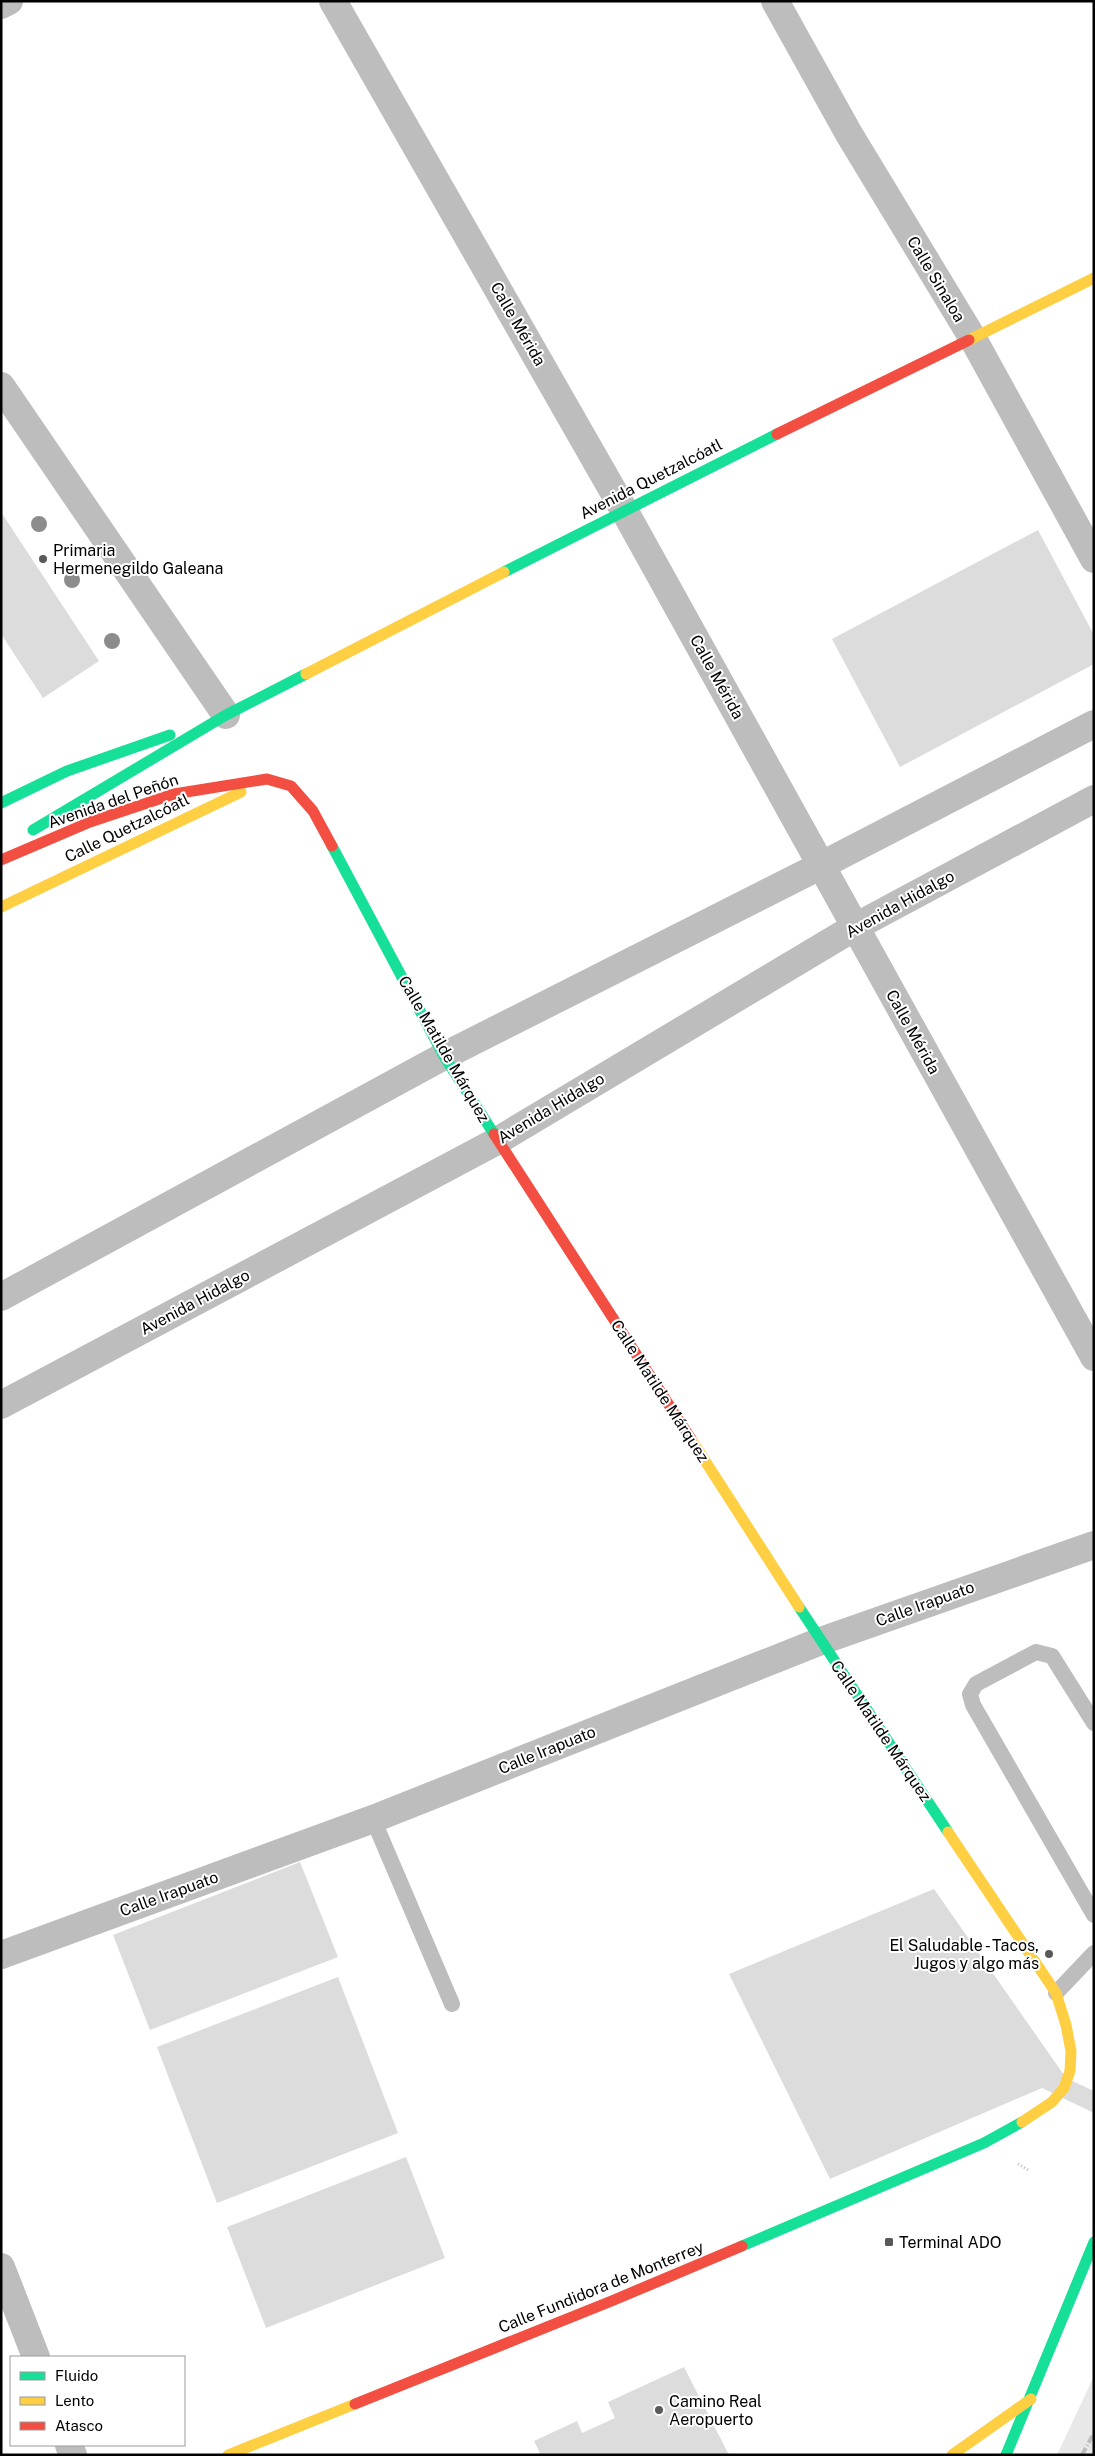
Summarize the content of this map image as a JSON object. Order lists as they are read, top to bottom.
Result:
{
  "streets": {
    "street": [
      "Calle Sinaloa",
      "Calle Mérida",
      "Avenida Quetzalcóatl",
      "Avenida del Peñón",
      "Calle Quetzalcóatl",
      "Avenida Hidalgo",
      "Calle Matilde Márquez",
      "Calle Irapuato",
      "Calle Fundidora de Monterrey"
    ]
  },
  "crossings": [
    ["Calle Sinaloa", "Avenida Quetzalcóatl"],
    ["Calle Mérida", "Avenida Quetzalcóatl"],
    ["Calle Mérida", "Avenida Hidalgo"],
    ["Avenida Quetzalcóatl", "Avenida del Peñón"],
    ["Avenida del Peñón", "Calle Quetzalcóatl"],
    ["Avenida del Peñón", "Calle Matilde Márquez"],
    ["Calle Quetzalcóatl", "Calle Matilde Márquez"],
    ["Avenida Hidalgo", "Calle Matilde Márquez"],
    ["Calle Matilde Márquez", "Calle Irapuato"],
    ["Calle Matilde Márquez", "Calle Fundidora de Monterrey"]
  ],
  "places": {
    "other": ["Primaria Hermenegildo Galeana", "El Saludable - Tacos, Jugos y algo más", "Camino Real Aeropuerto"],
    "transit": ["Terminal ADO"]
  },
  "legend": ["Fluido", "Lento", "Atasco"]
}
